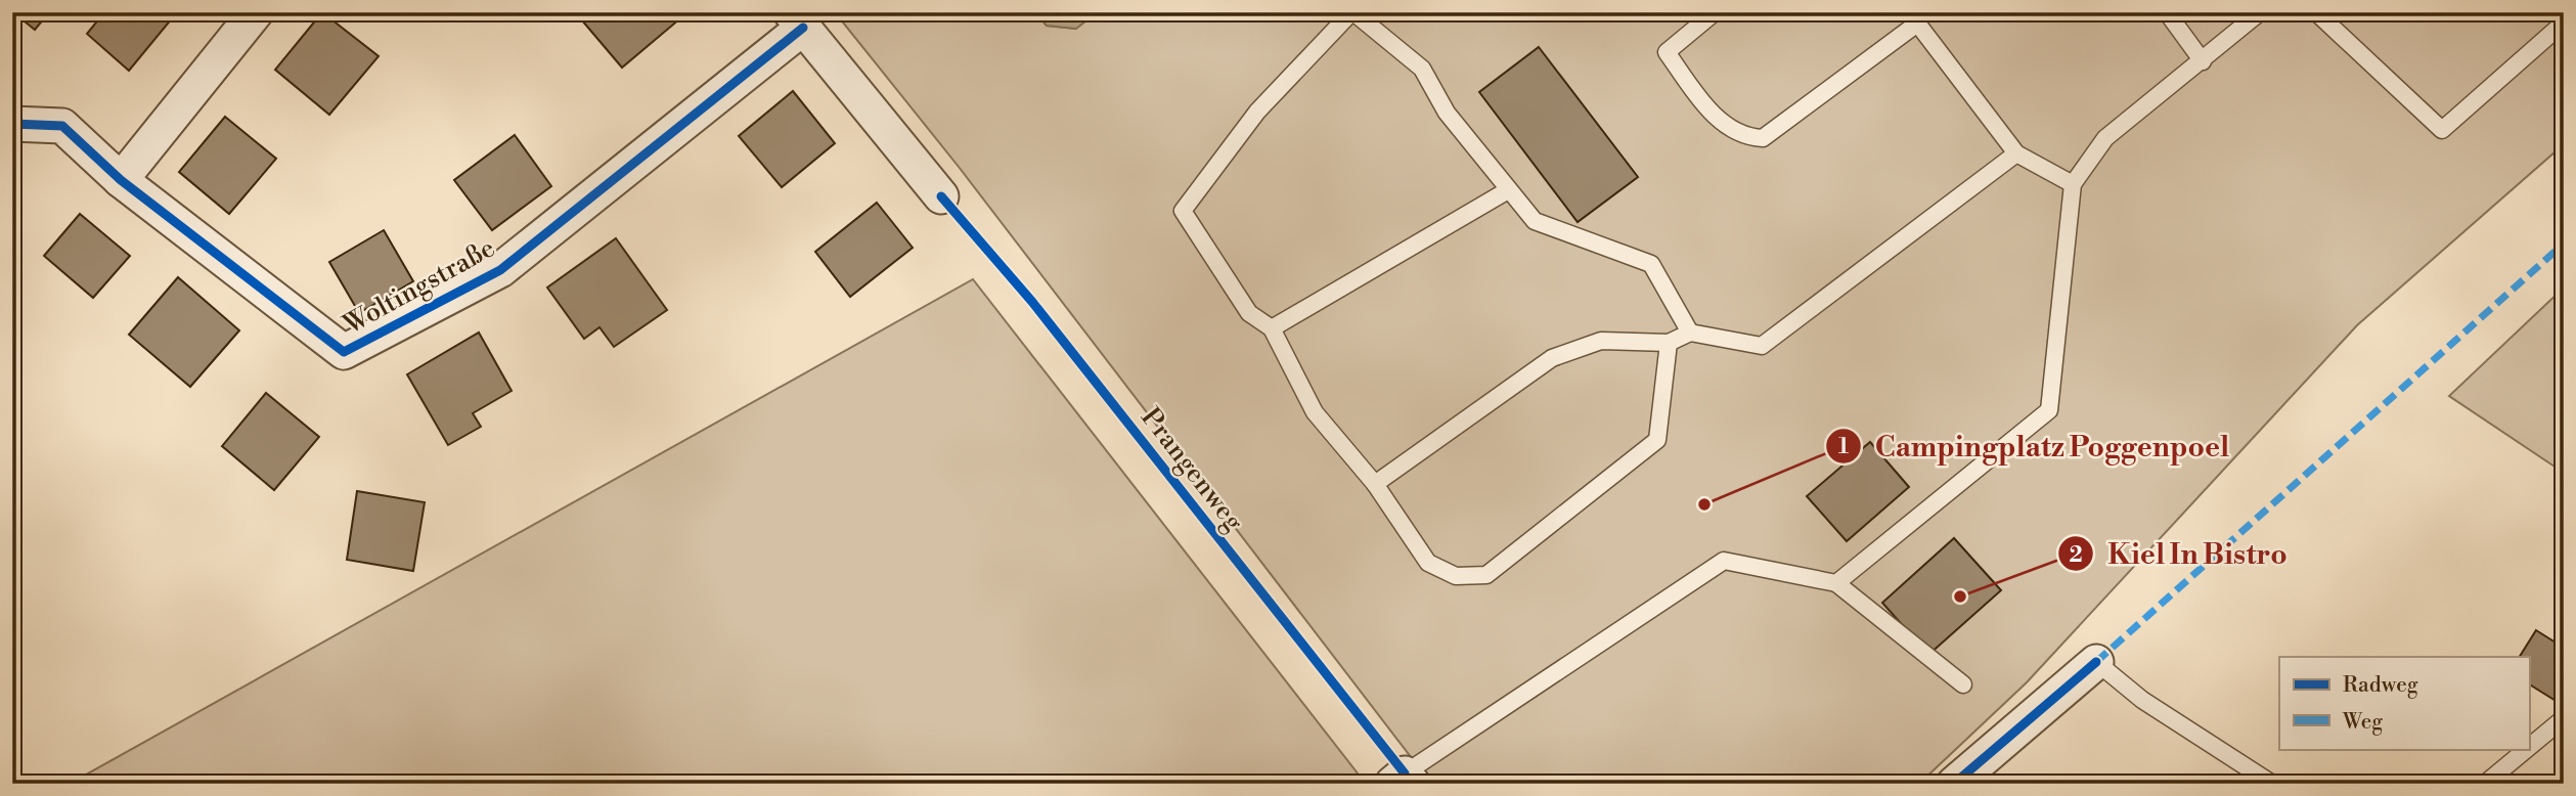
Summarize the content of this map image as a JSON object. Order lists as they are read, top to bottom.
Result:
{
  "streets": {
    "street": ["Woltingstraße"],
    "cycle path": ["Prangenweg"]
  },
  "places": ["Campingplatz Poggenpoel", "Kiel In Bistro"],
  "legend": ["Radweg", "Weg"]
}
